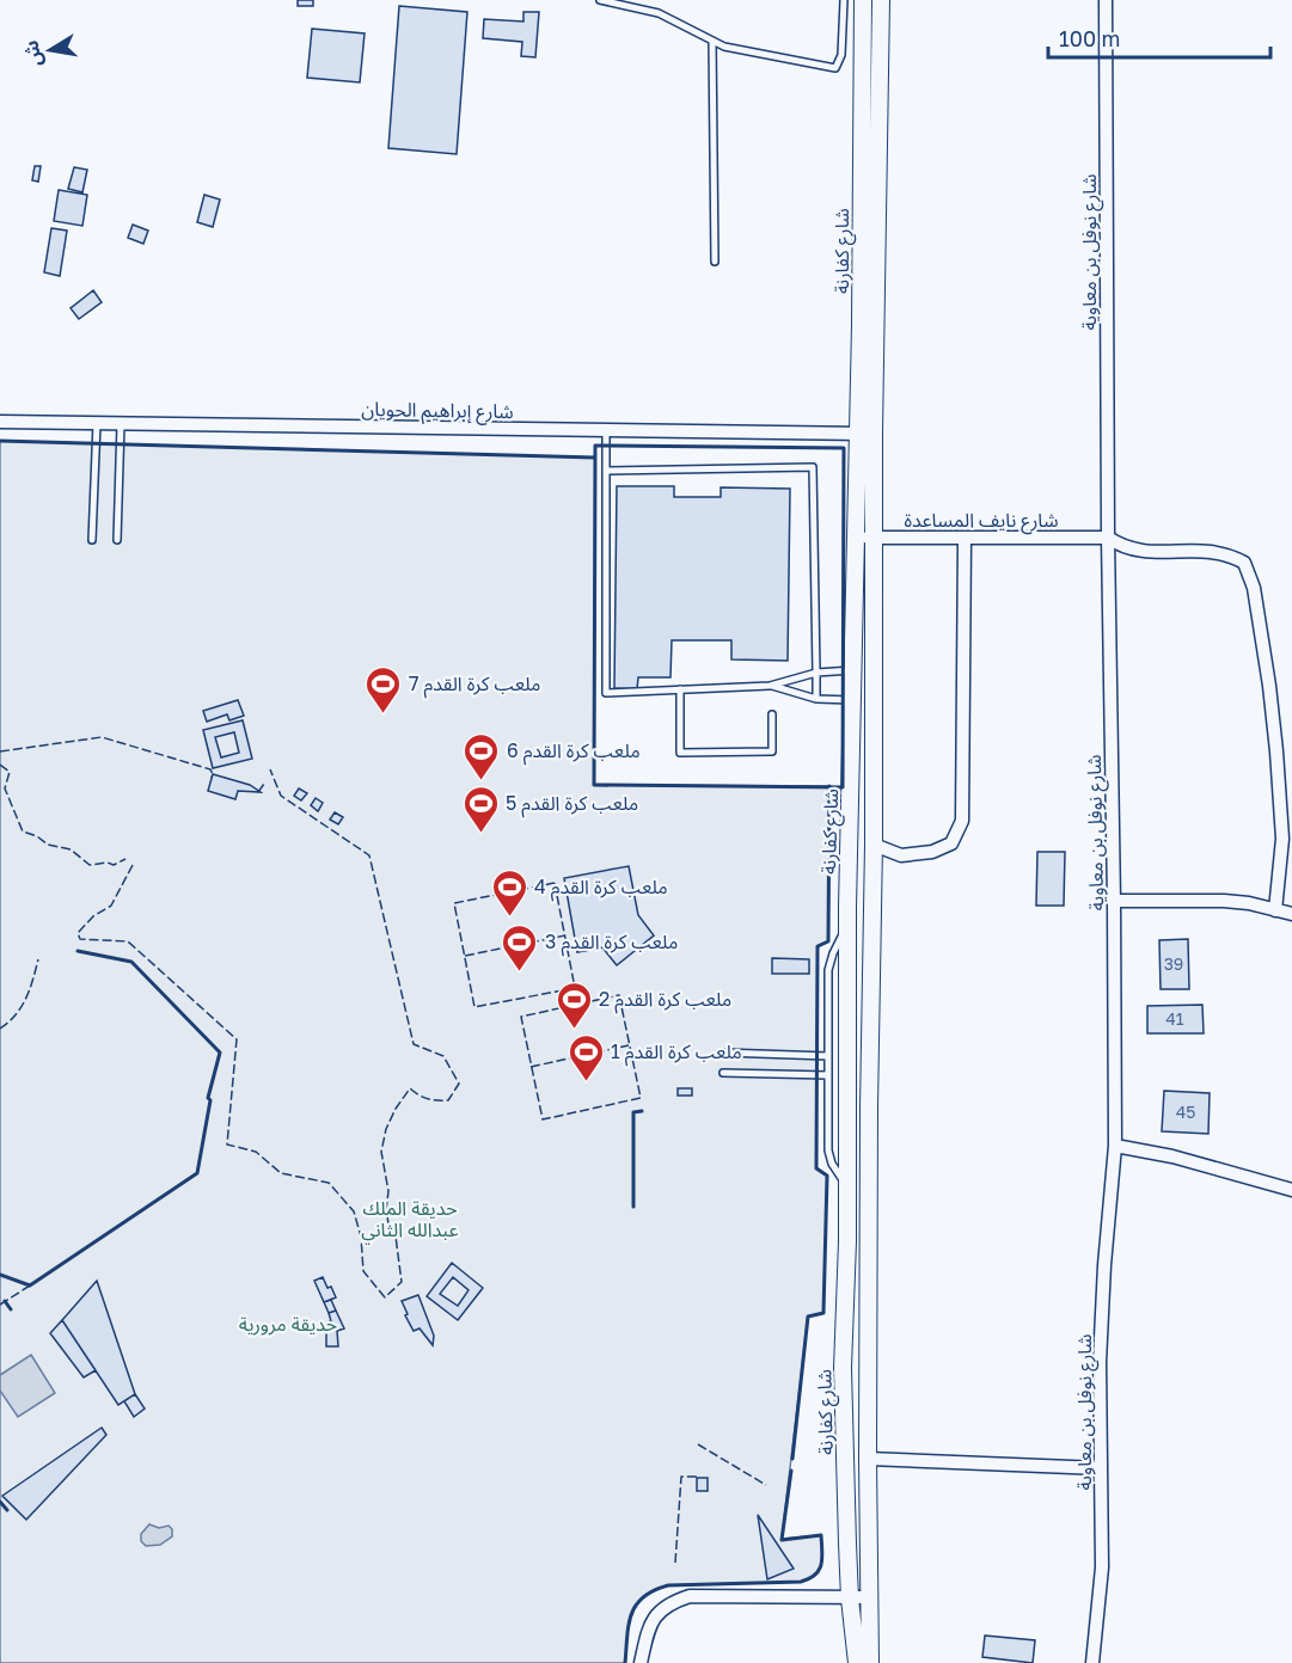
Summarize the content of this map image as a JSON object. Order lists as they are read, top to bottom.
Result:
{
  "streets": {
    "street": [
      "شارع كفارنة",
      "شارع نوفل بن معاوية",
      "شارع إبراهيم الحويان",
      "شارع نايف المساعدة"
    ]
  },
  "crossings": [
    ["شارع كفارنة", "شارع إبراهيم الحويان"],
    ["شارع كفارنة", "شارع نايف المساعدة"],
    ["شارع نوفل بن معاوية", "شارع نايف المساعدة"]
  ],
  "parks": ["حديقة الملك عبدالله الثاني", "حديقة مرورية"],
  "places": {
    "sports": [
      "ملعب كرة القدم 7",
      "ملعب كرة القدم 6",
      "ملعب كرة القدم 5",
      "ملعب كرة القدم 4",
      "ملعب كرة القدم 3",
      "ملعب كرة القدم 2",
      "ملعب كرة القدم 1"
    ]
  },
  "house_numbers": ["39", "41", "45"],
  "scale_bar": "100 m",
  "north": "left"
}
